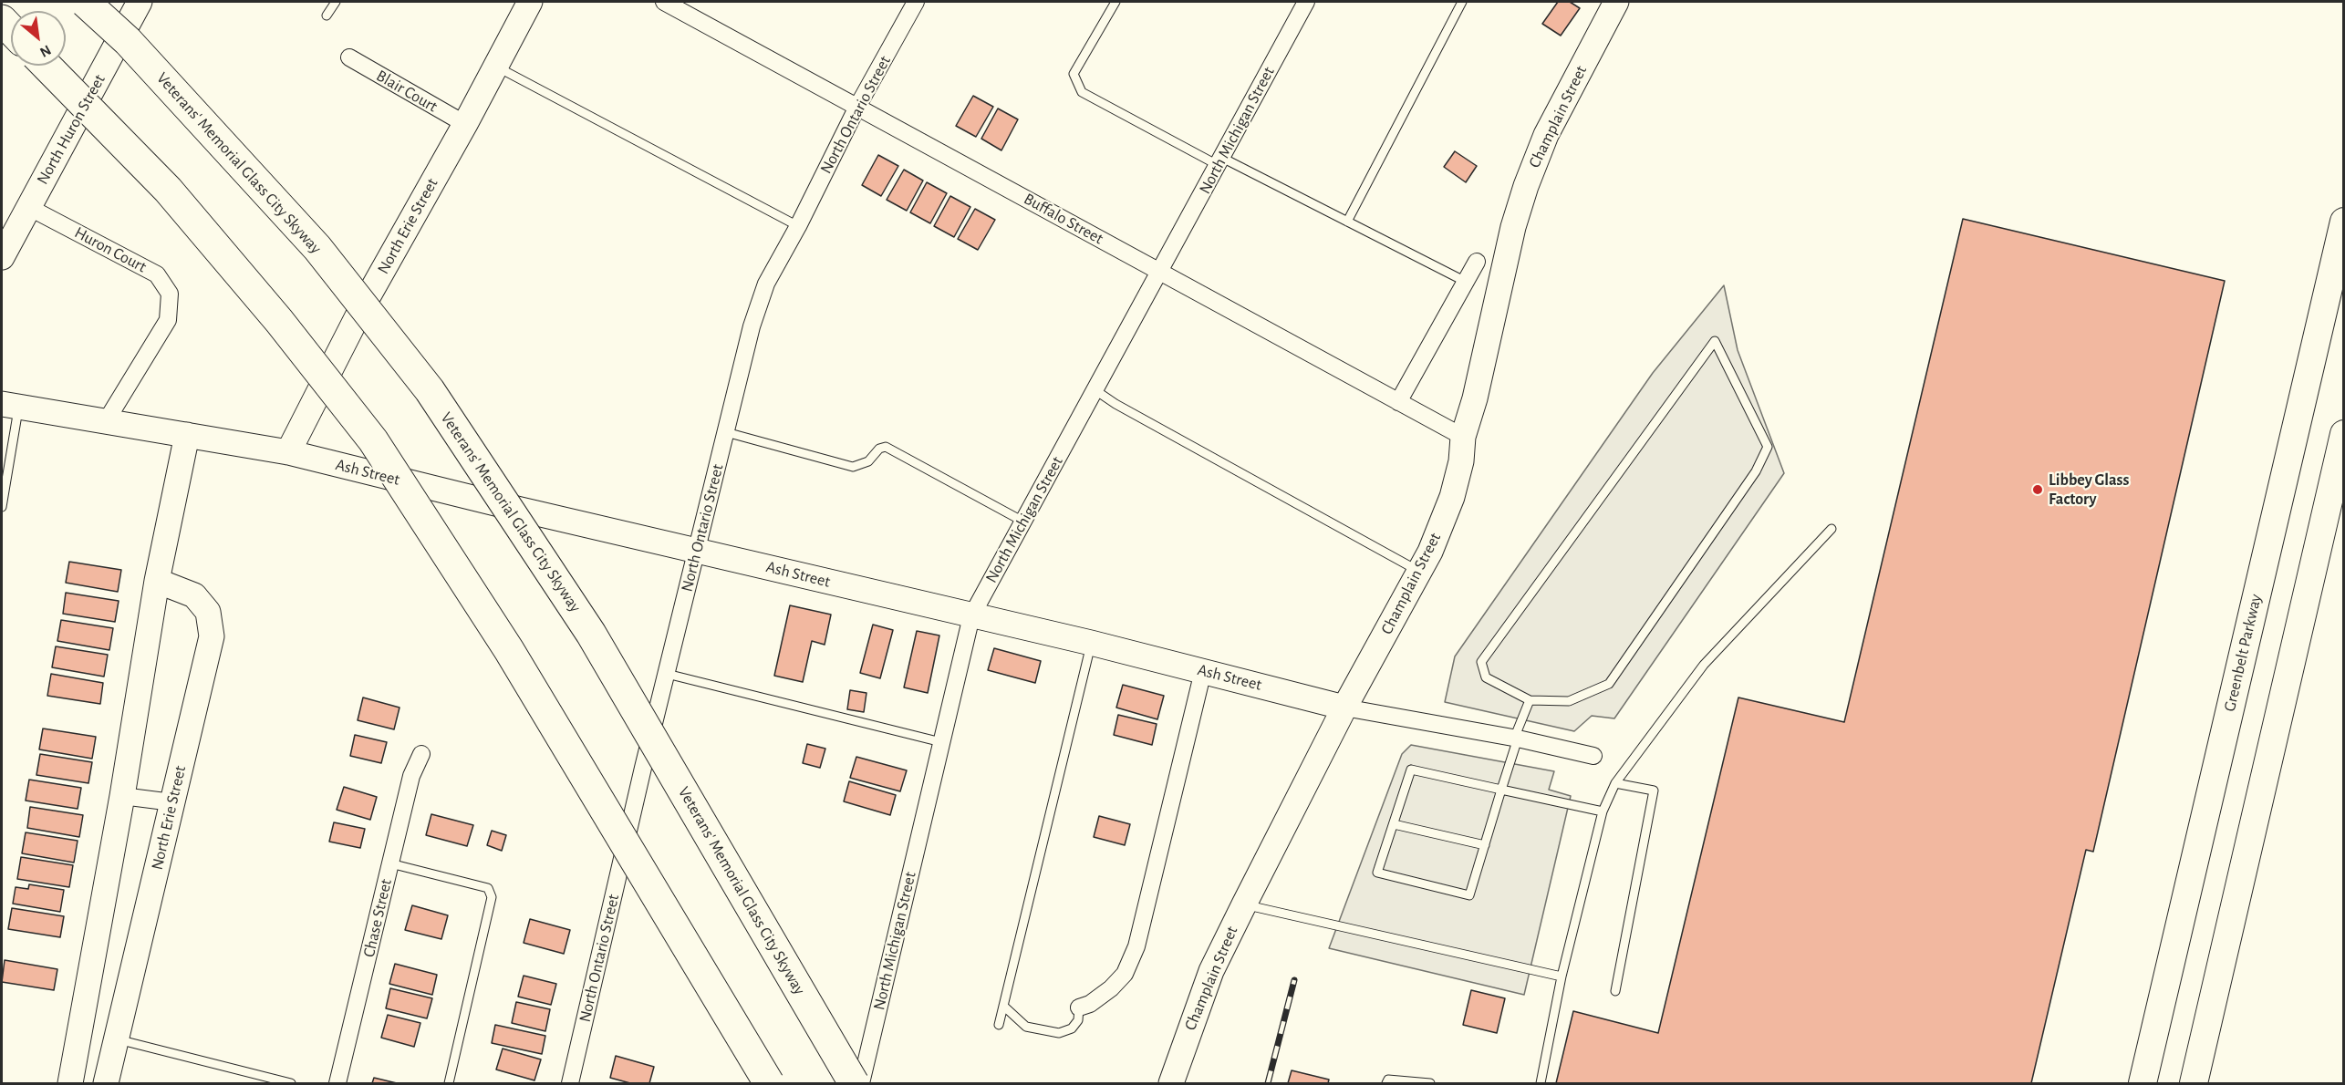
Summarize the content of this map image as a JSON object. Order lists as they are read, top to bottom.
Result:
{
  "streets": {
    "highway": ["Veterans' Memorial Glass City Skyway"],
    "main road": ["Greenbelt Parkway"],
    "street": [
      "Blair Court",
      "North Ontario Street",
      "Champlain Street",
      "North Huron Street",
      "North Michigan Street",
      "Buffalo Street",
      "North Erie Street",
      "Huron Court",
      "Ash Street",
      "Chase Street"
    ]
  },
  "crossings": [
    ["Blair Court", "North Erie Street"],
    ["North Ontario Street", "Buffalo Street"],
    ["North Ontario Street", "Ash Street"],
    ["Champlain Street", "Buffalo Street"],
    ["Champlain Street", "Ash Street"],
    ["North Huron Street", "Huron Court"],
    ["North Michigan Street", "Buffalo Street"],
    ["North Michigan Street", "Ash Street"],
    ["North Erie Street", "Ash Street"],
    ["Huron Court", "Ash Street"]
  ],
  "places": ["Libbey Glass Factory"],
  "north": "bottom right"
}
